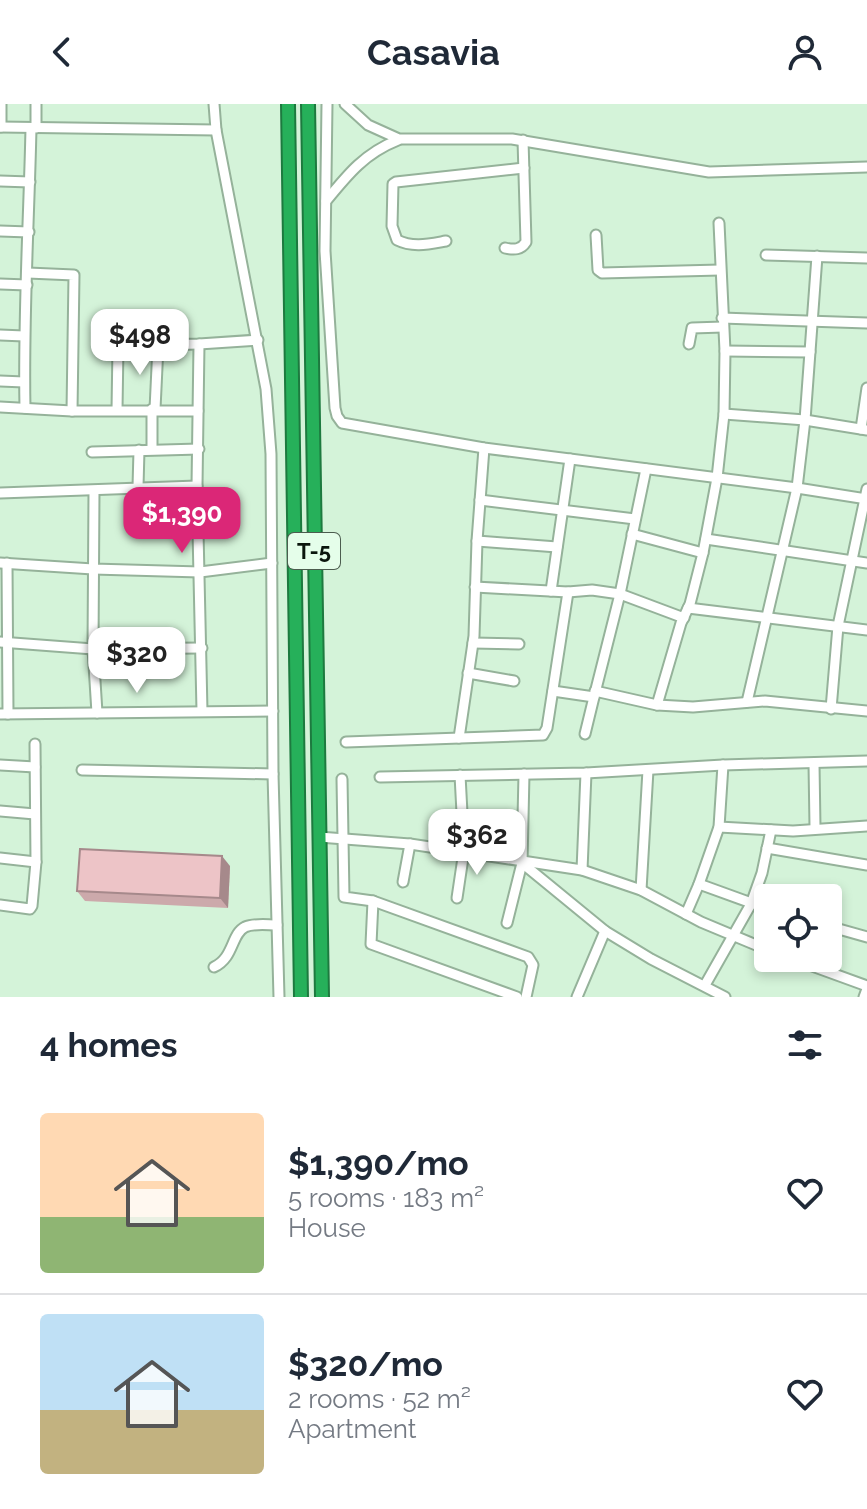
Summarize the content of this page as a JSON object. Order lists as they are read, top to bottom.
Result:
{
  "streets": {
    "highway": ["T-5"]
  },
  "page": {
    "header": "Casavia",
    "price": [
      "$498",
      "$1,390",
      "$320",
      "$362"
    ],
    "heading": "4 homes",
    "list": [
      {
        "name": "$1,390/mo",
        "note": "5 rooms · 183 m² · House"
      },
      {
        "name": "$320/mo",
        "note": "2 rooms · 52 m² · Apartment"
      }
    ]
  }
}
